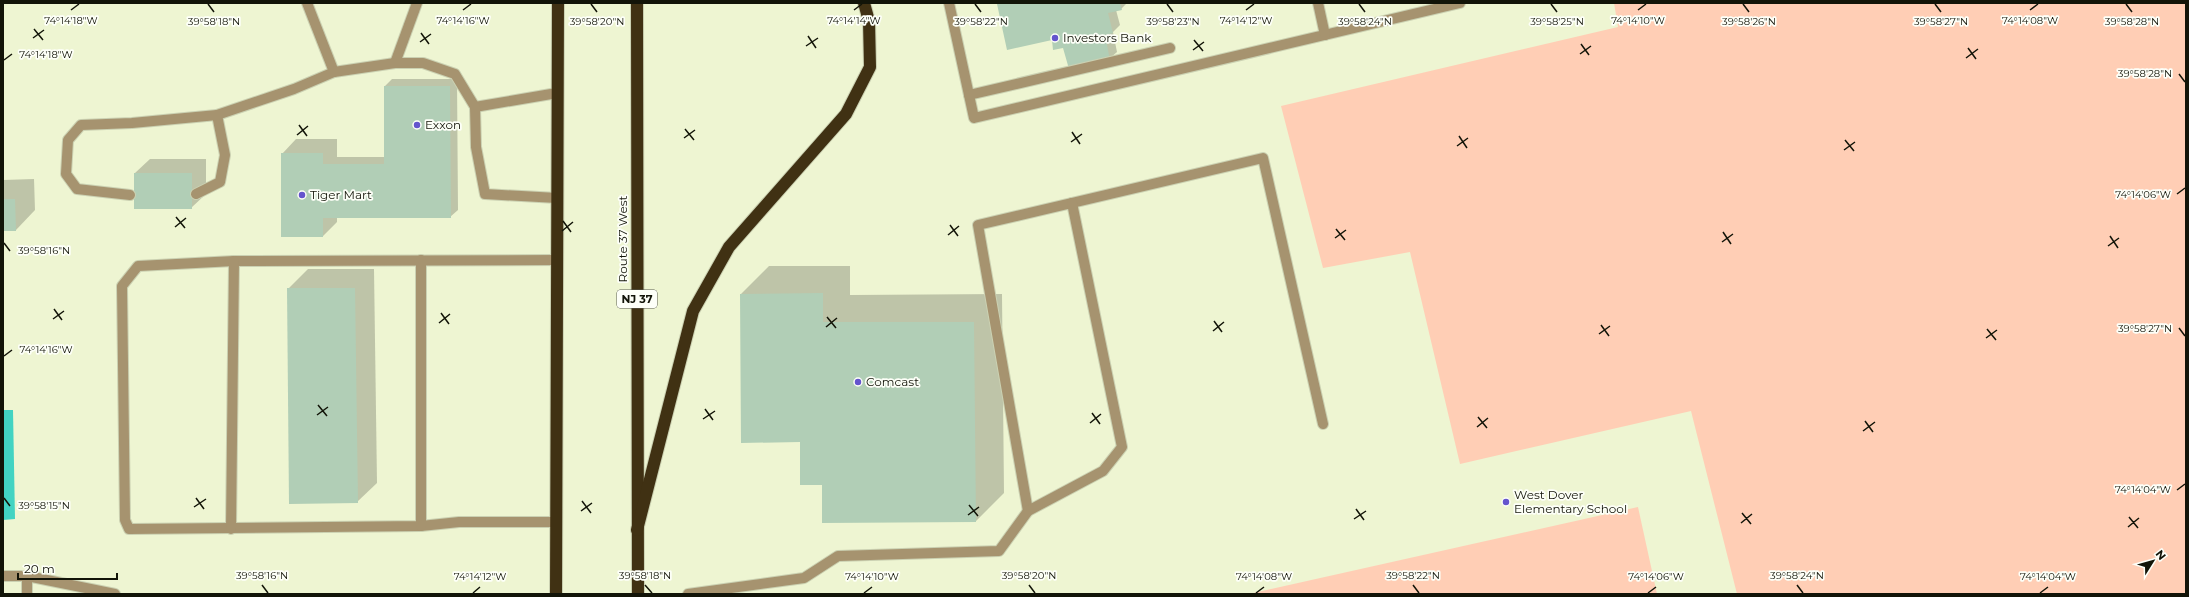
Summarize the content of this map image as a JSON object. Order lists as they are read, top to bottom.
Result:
{
  "streets": {
    "highway": ["Route 37 West", "NJ 37"]
  },
  "places": [
    "Investors Bank",
    "Exxon",
    "Tiger Mart",
    "Comcast",
    "West Dover Elementary School"
  ],
  "scale_bar": "20 m",
  "north": "top right",
  "coordinates": [
    "74°14'18\"W",
    "74°14'16\"W",
    "74°14'14\"W",
    "74°14'10\"W",
    "74°14'08\"W",
    "74°14'12\"W",
    "39°58'18\"N",
    "39°58'20\"N",
    "39°58'22\"N",
    "39°58'23\"N",
    "39°58'24\"N",
    "39°58'25\"N",
    "39°58'26\"N",
    "39°58'27\"N",
    "39°58'28\"N",
    "74°14'06\"W",
    "39°58'16\"N",
    "74°14'04\"W",
    "39°58'15\"N"
  ]
}
